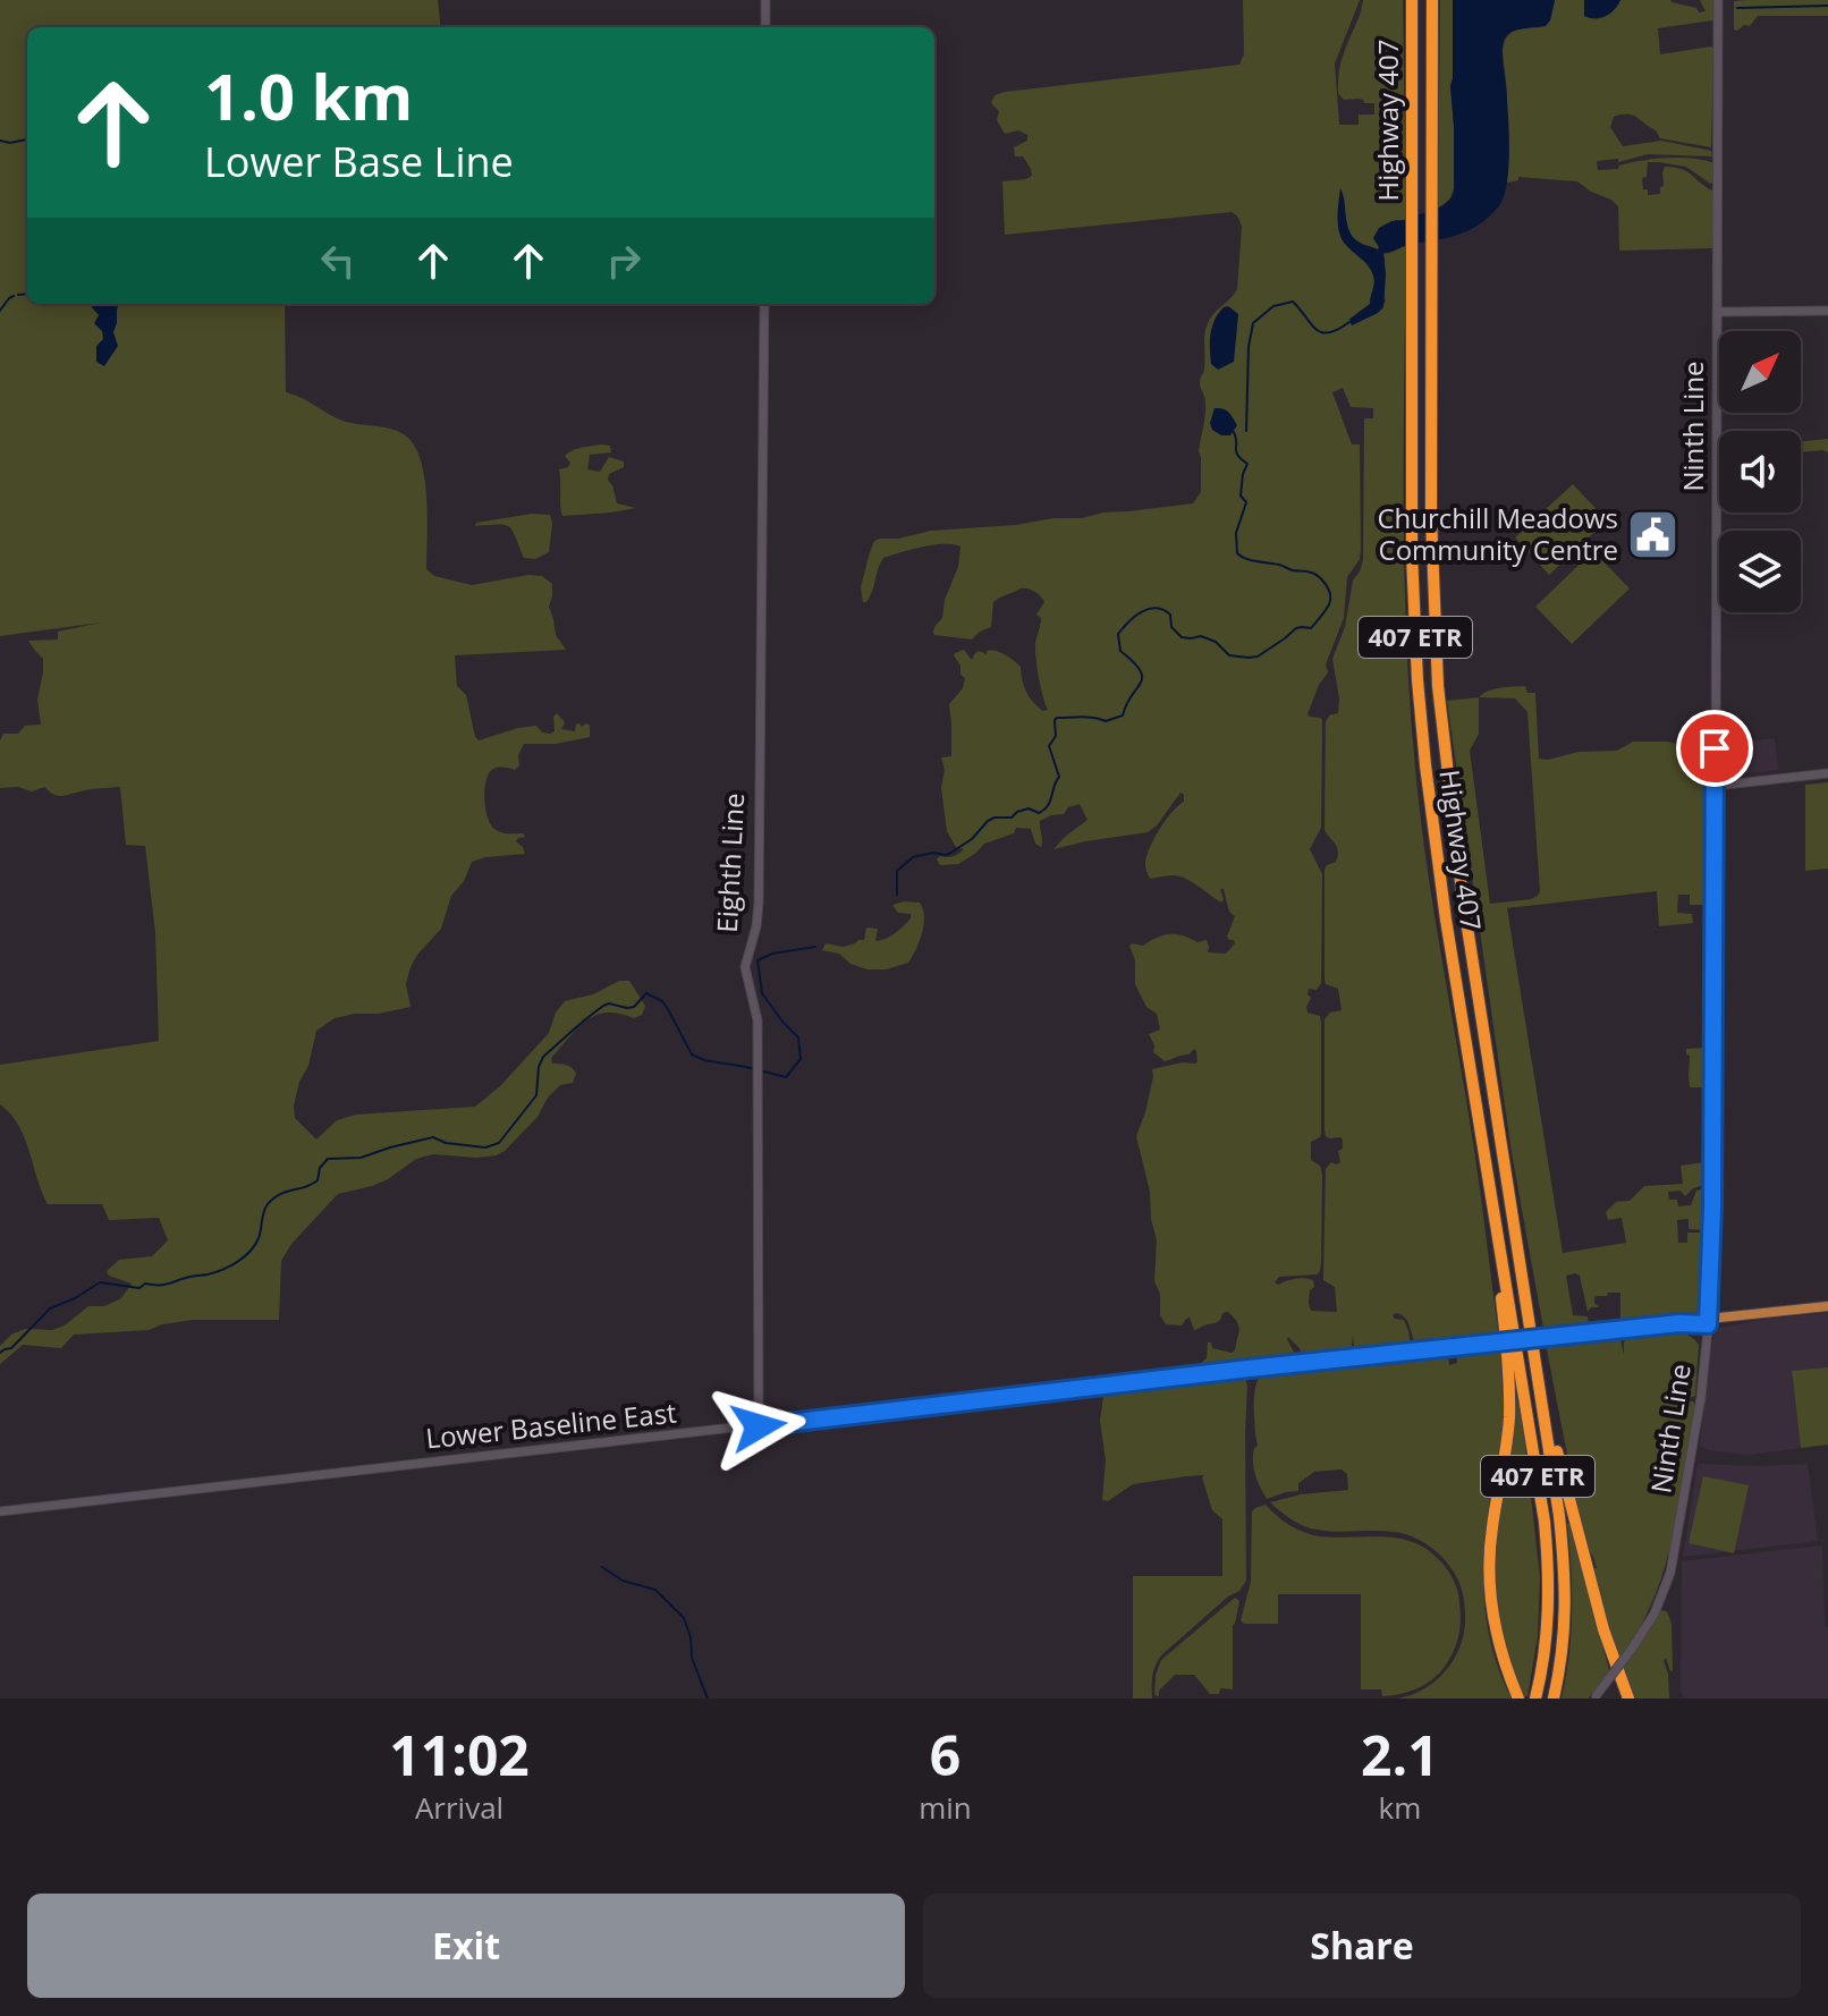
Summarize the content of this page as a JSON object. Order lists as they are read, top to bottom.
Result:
{
  "streets": {
    "highway": ["Highway 407", "407 ETR"],
    "main road": ["Ninth Line", "Eighth Line", "Lower Baseline East"]
  },
  "crossings": [
    ["Ninth Line", "Lower Baseline East"],
    ["Eighth Line", "Lower Baseline East"]
  ],
  "places": {
    "public building": ["Churchill Meadows Community Centre"]
  },
  "north": "top right",
  "page": {
    "turn": ["1.0 km", "Lower Base Line"],
    "eta": [
      "11:02",
      "Arrival",
      "6",
      "min",
      "2.1",
      "km"
    ],
    "buttons": ["Exit", "Share"]
  }
}
